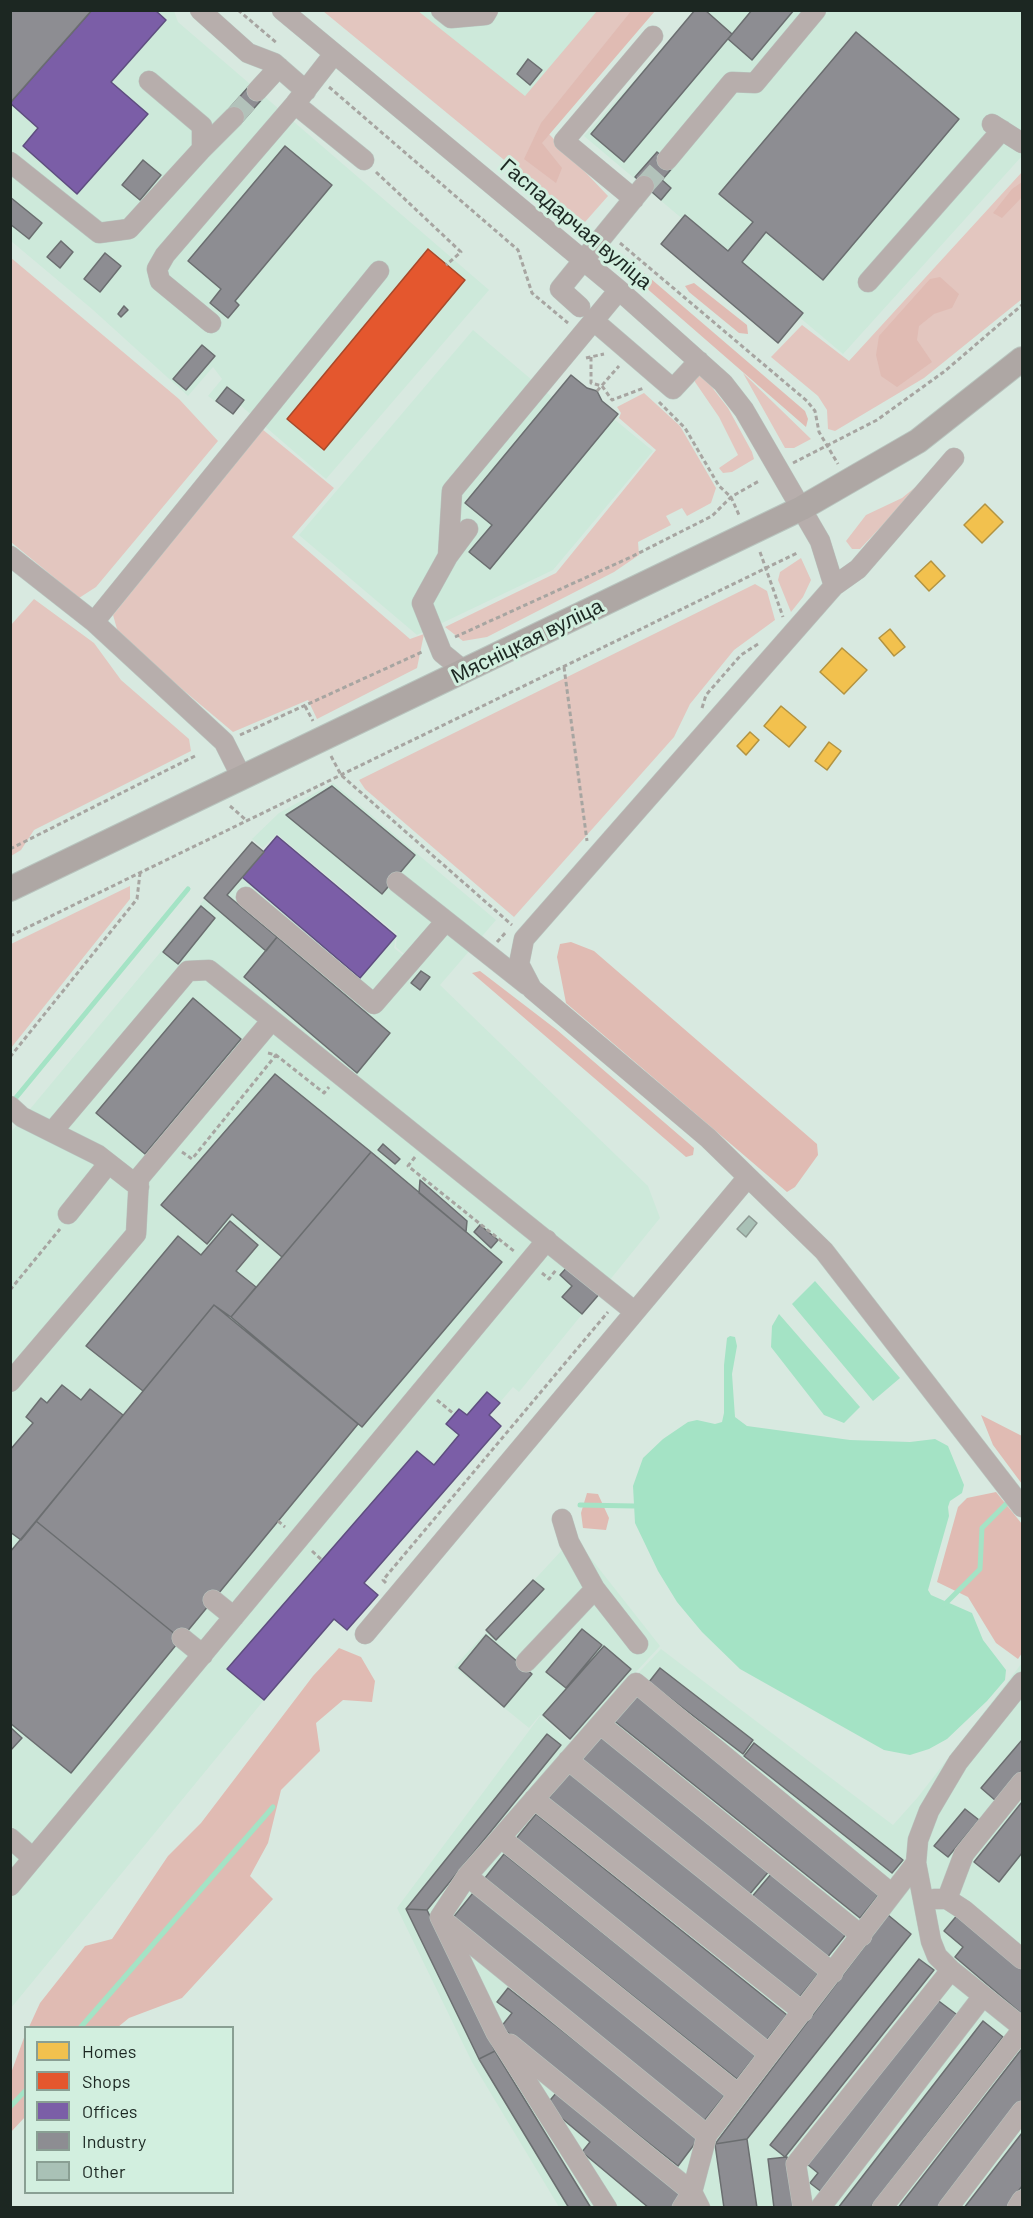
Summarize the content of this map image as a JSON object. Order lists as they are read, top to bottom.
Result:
{
  "streets": {
    "main road": ["Мясніцкая вуліца"],
    "street": ["Гаспадарчая вуліца"]
  },
  "crossings": [
    ["Гаспадарчая вуліца", "Мясніцкая вуліца"]
  ],
  "legend": [
    "Homes",
    "Shops",
    "Offices",
    "Industry",
    "Other"
  ]
}
